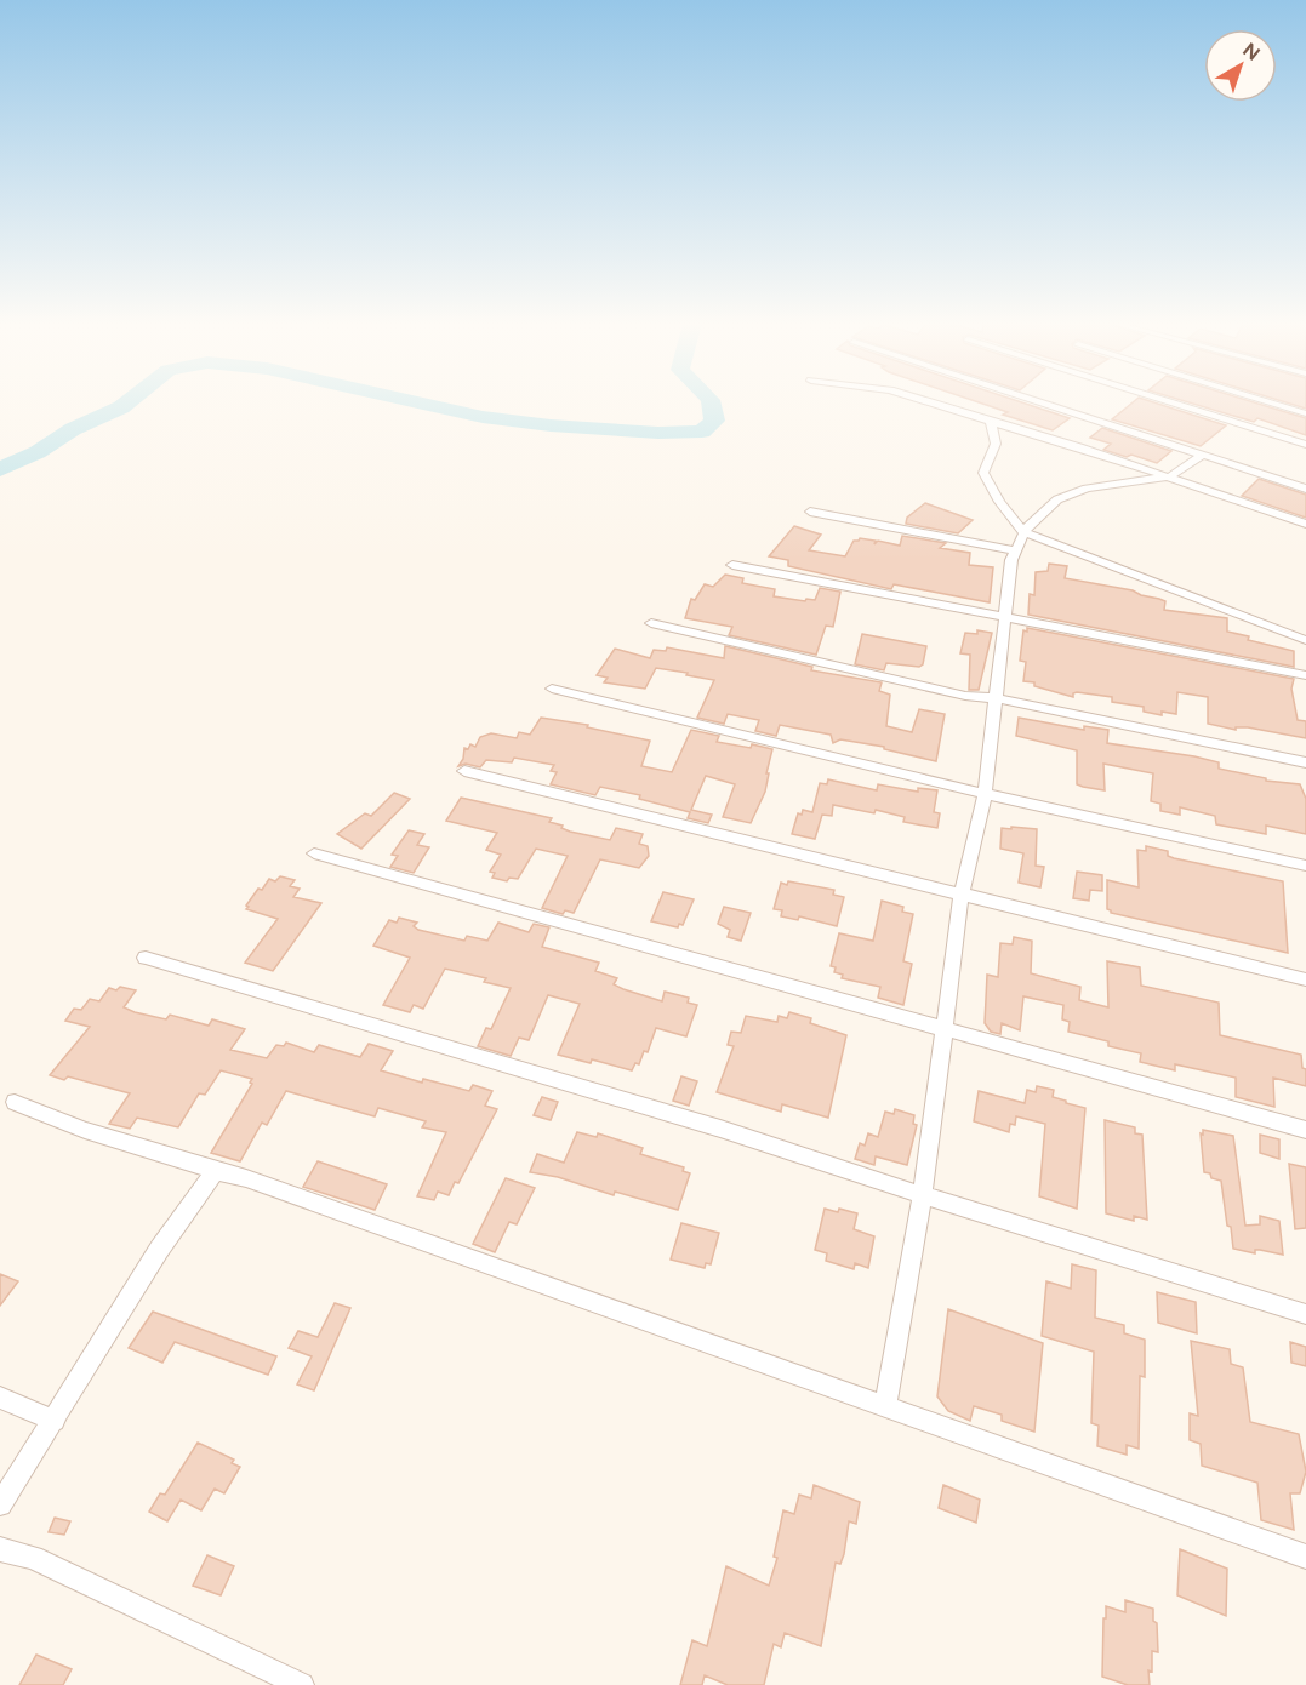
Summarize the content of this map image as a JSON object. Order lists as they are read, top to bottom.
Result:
{
  "north": "top right"
}
